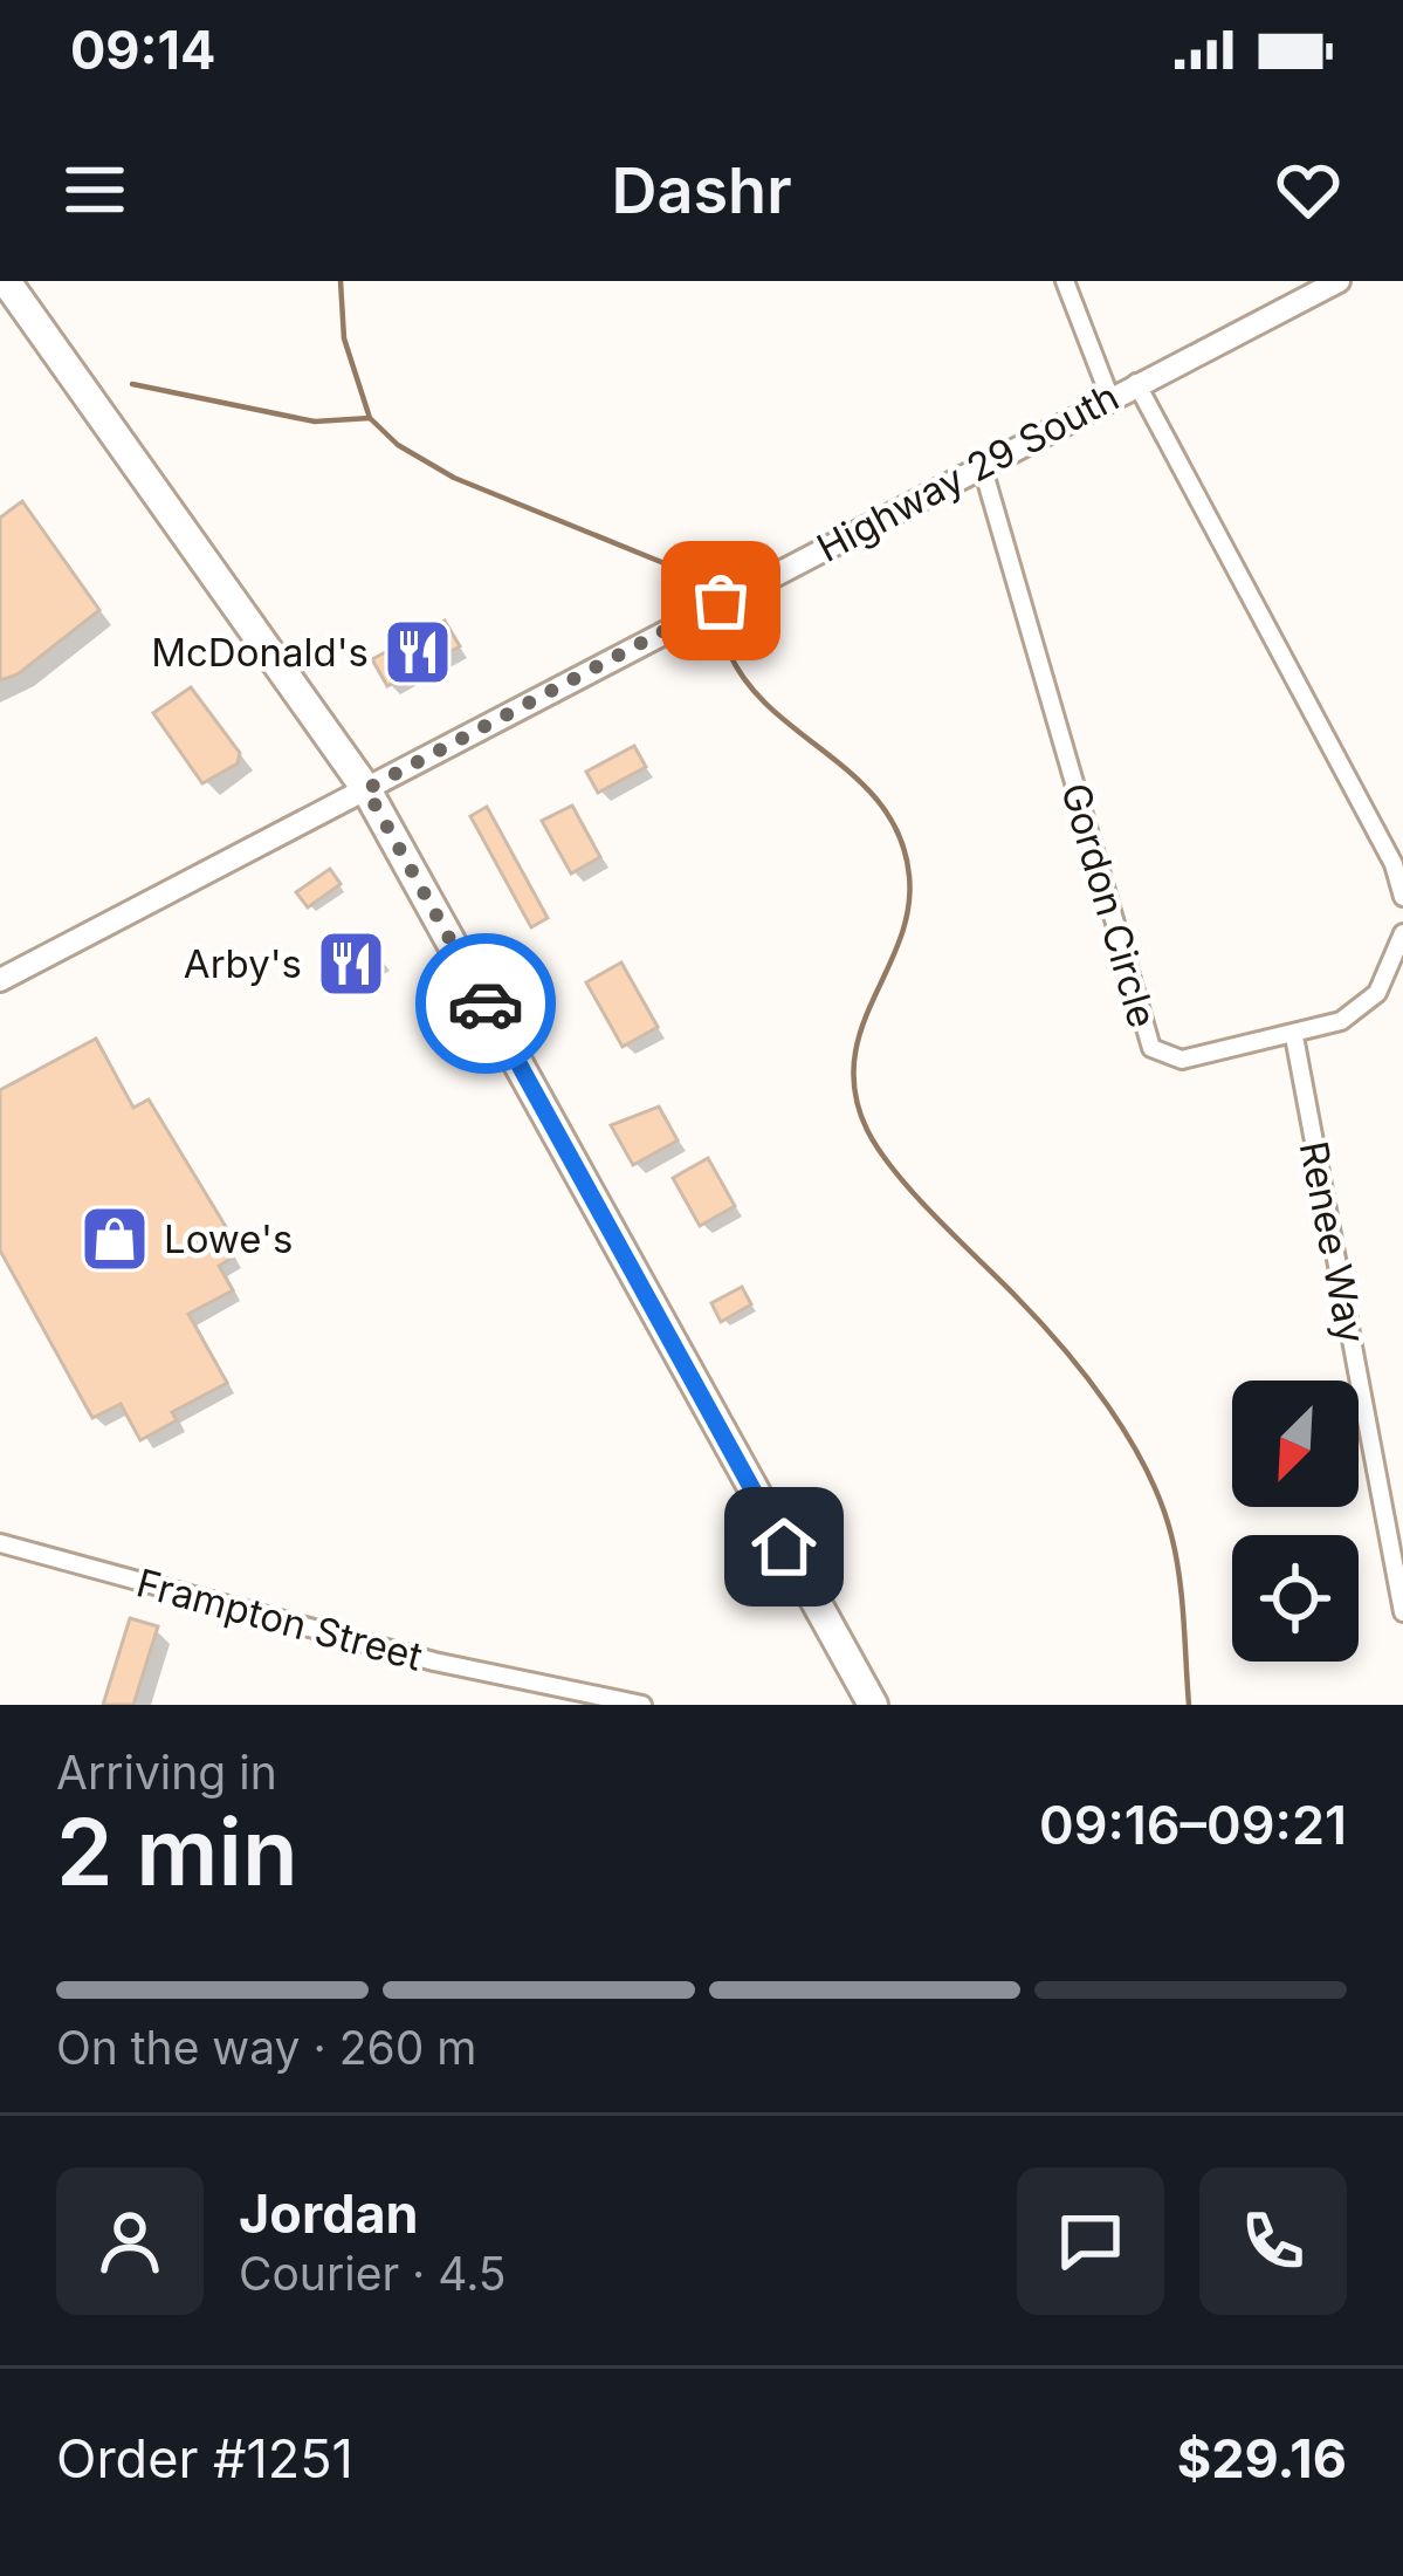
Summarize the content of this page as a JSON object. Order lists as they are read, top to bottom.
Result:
{
  "streets": {
    "main road": ["Highway 29 South"],
    "street": ["Gordon Circle", "Renee Way", "Frampton Street"]
  },
  "crossings": [
    ["Highway 29 South", "Gordon Circle"],
    ["Gordon Circle", "Renee Way"]
  ],
  "places": {
    "restaurant": ["McDonald's", "Arby's"],
    "shop": ["Lowe's"]
  },
  "north": "bottom left",
  "page": {
    "status": "09:14",
    "header": "Dashr",
    "heading": ["2 min", "Arriving in", "09:16–09:21"],
    "panel": [
      "Jordan",
      "Courier · 4.5",
      "Order #1251",
      "$29.16"
    ],
    "bar": "On the way · 260 m"
  }
}
